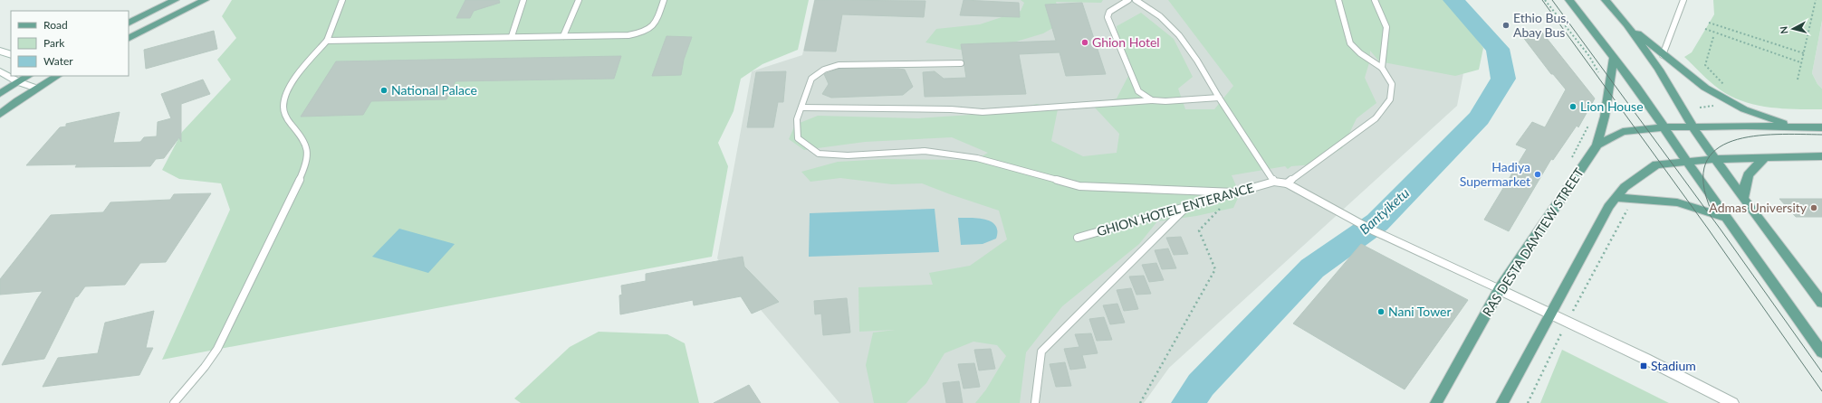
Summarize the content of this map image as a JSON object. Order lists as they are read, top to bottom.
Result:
{
  "streets": {
    "main road": ["RAS DESTA DAMTEW STREET"],
    "lane": ["GHION HOTEL ENTERANCE"]
  },
  "crossings": [
    ["GHION HOTEL ENTERANCE", "RAS DESTA DAMTEW STREET"]
  ],
  "water": ["Bantyiketu"],
  "places": {
    "other": [
      "Ethio Bus, Abay Bus",
      "Ghion Hotel",
      "National Palace",
      "Lion House",
      "Hadiya Supermarket",
      "Admas University",
      "Nani Tower"
    ],
    "transit": ["Stadium"]
  },
  "legend": ["Road", "Park", "Water"],
  "north": "left"
}
